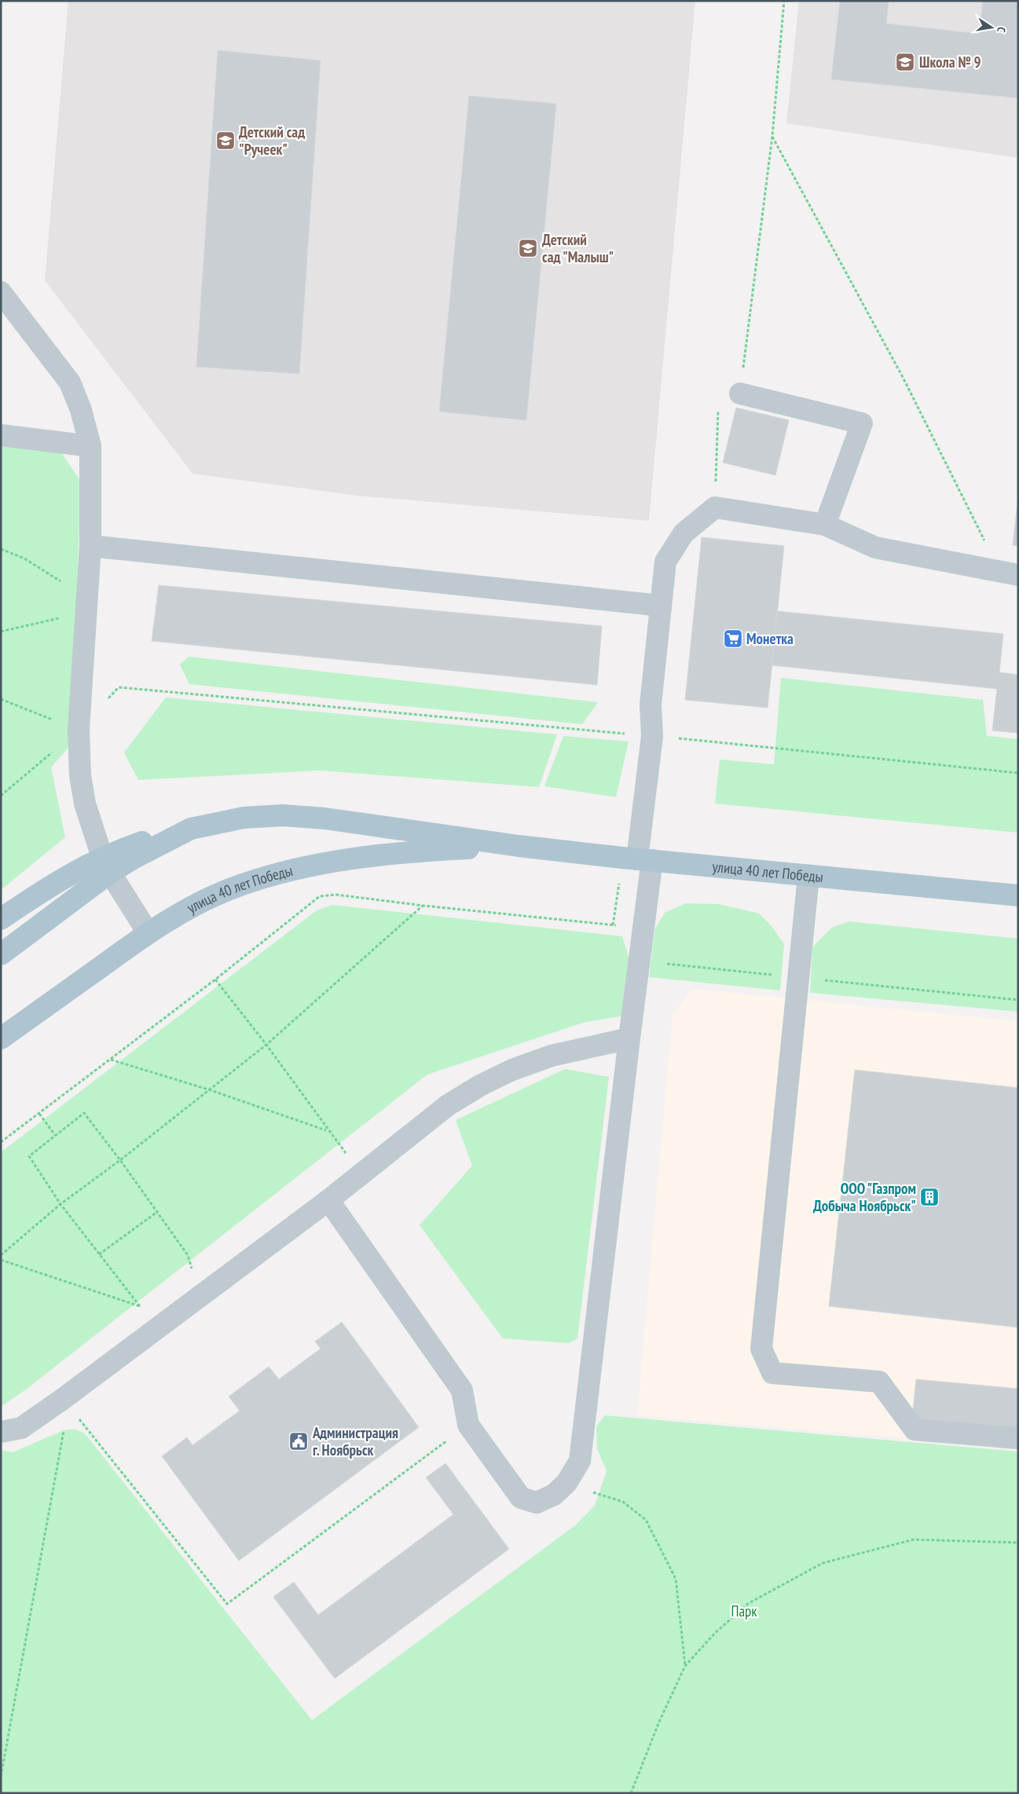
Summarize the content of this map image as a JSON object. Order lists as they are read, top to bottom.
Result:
{
  "streets": {
    "main road": ["улица 40 лет Победы"]
  },
  "parks": ["Парк"],
  "places": {
    "school or university": ["Школа № 9", "Детский сад \"Ручеек\"", "Детский сад \"Малыш\""],
    "supermarket": ["Монетка"],
    "building": ["ООО \"Газпром Добыча Ноябрьск\""],
    "public building": ["Администрация г. Ноябрьск"]
  },
  "north": "right"
}
